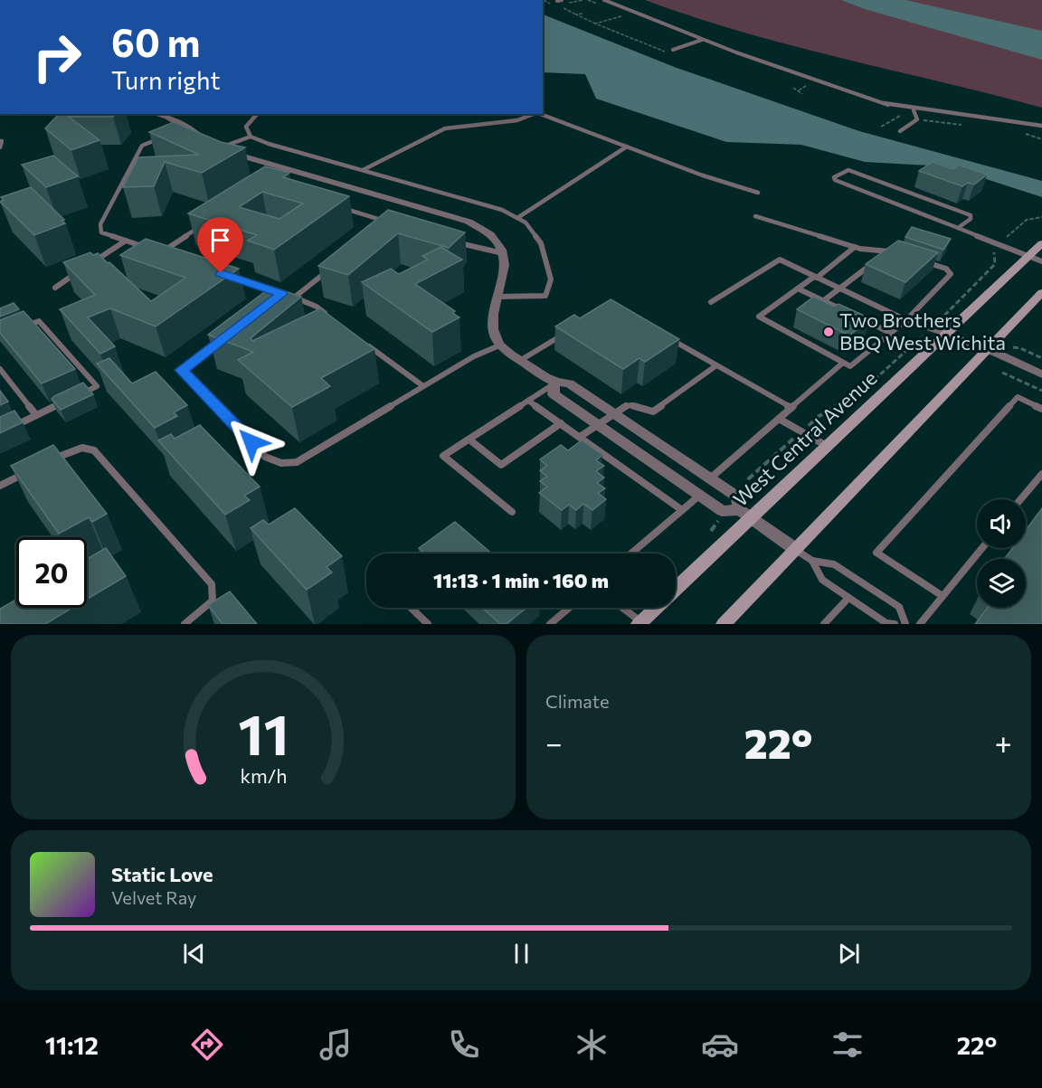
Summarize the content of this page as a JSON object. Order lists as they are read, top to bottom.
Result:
{
  "streets": {
    "main road": ["West Central Avenue"]
  },
  "places": ["Two Brothers BBQ West Wichita"],
  "page": {
    "turn": ["60 m", "Turn right"],
    "limit": "20",
    "trip": "11:13 · 1 min · 160 m",
    "tile": "Climate",
    "heat": ["−", "22°", "+"],
    "song": ["Static Love", "Velvet Ray"],
    "tabs": ["11:12", "22°"],
    "gauge": ["11", "km/h"]
  }
}
